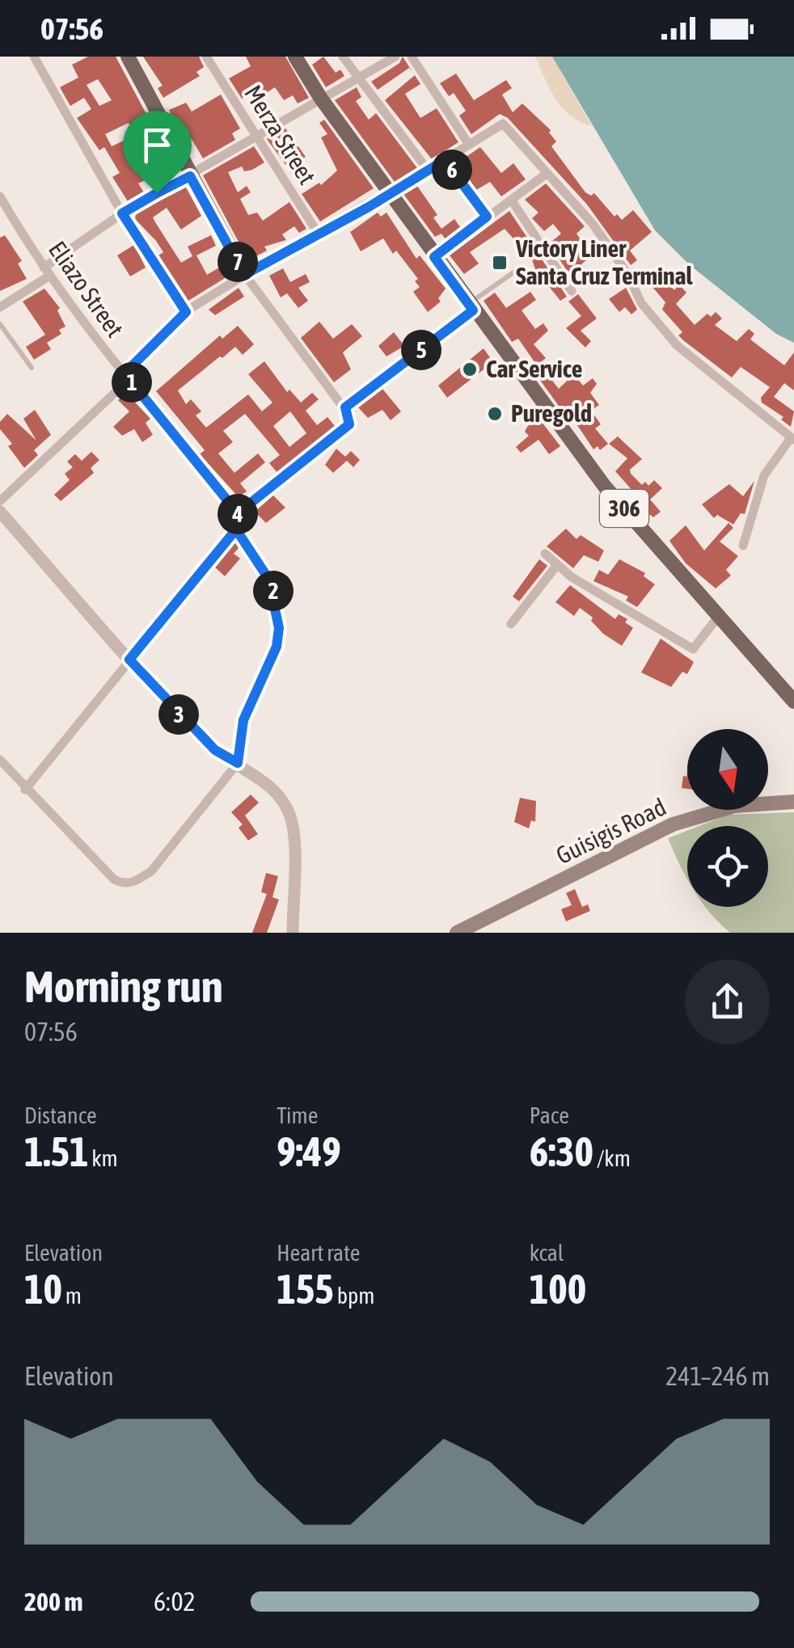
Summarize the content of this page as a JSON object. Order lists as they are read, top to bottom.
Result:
{
  "streets": {
    "main road": ["306", "Guisigis Road"],
    "street": ["Merza Street", "Eliazo Street"]
  },
  "places": {
    "transit": ["Victory Liner Santa Cruz Terminal"],
    "other": ["Car Service", "Puregold"]
  },
  "north": "bottom",
  "page": {
    "status": "07:56",
    "pins": [
      "6",
      "7",
      "5",
      "1",
      "4",
      "2",
      "3"
    ],
    "heading": ["Morning run", "07:56"],
    "stats": [
      ["Distance", "1.51 km"],
      ["Time", "9:49"],
      ["Pace", "6:30 /km"],
      ["Elevation", "10 m"],
      ["Heart rate", "155 bpm"],
      ["kcal", "100"]
    ],
    "chart": ["Elevation", "241–246 m"],
    "list": [
      {
        "name": "200 m",
        "note": "6:02"
      }
    ]
  }
}
